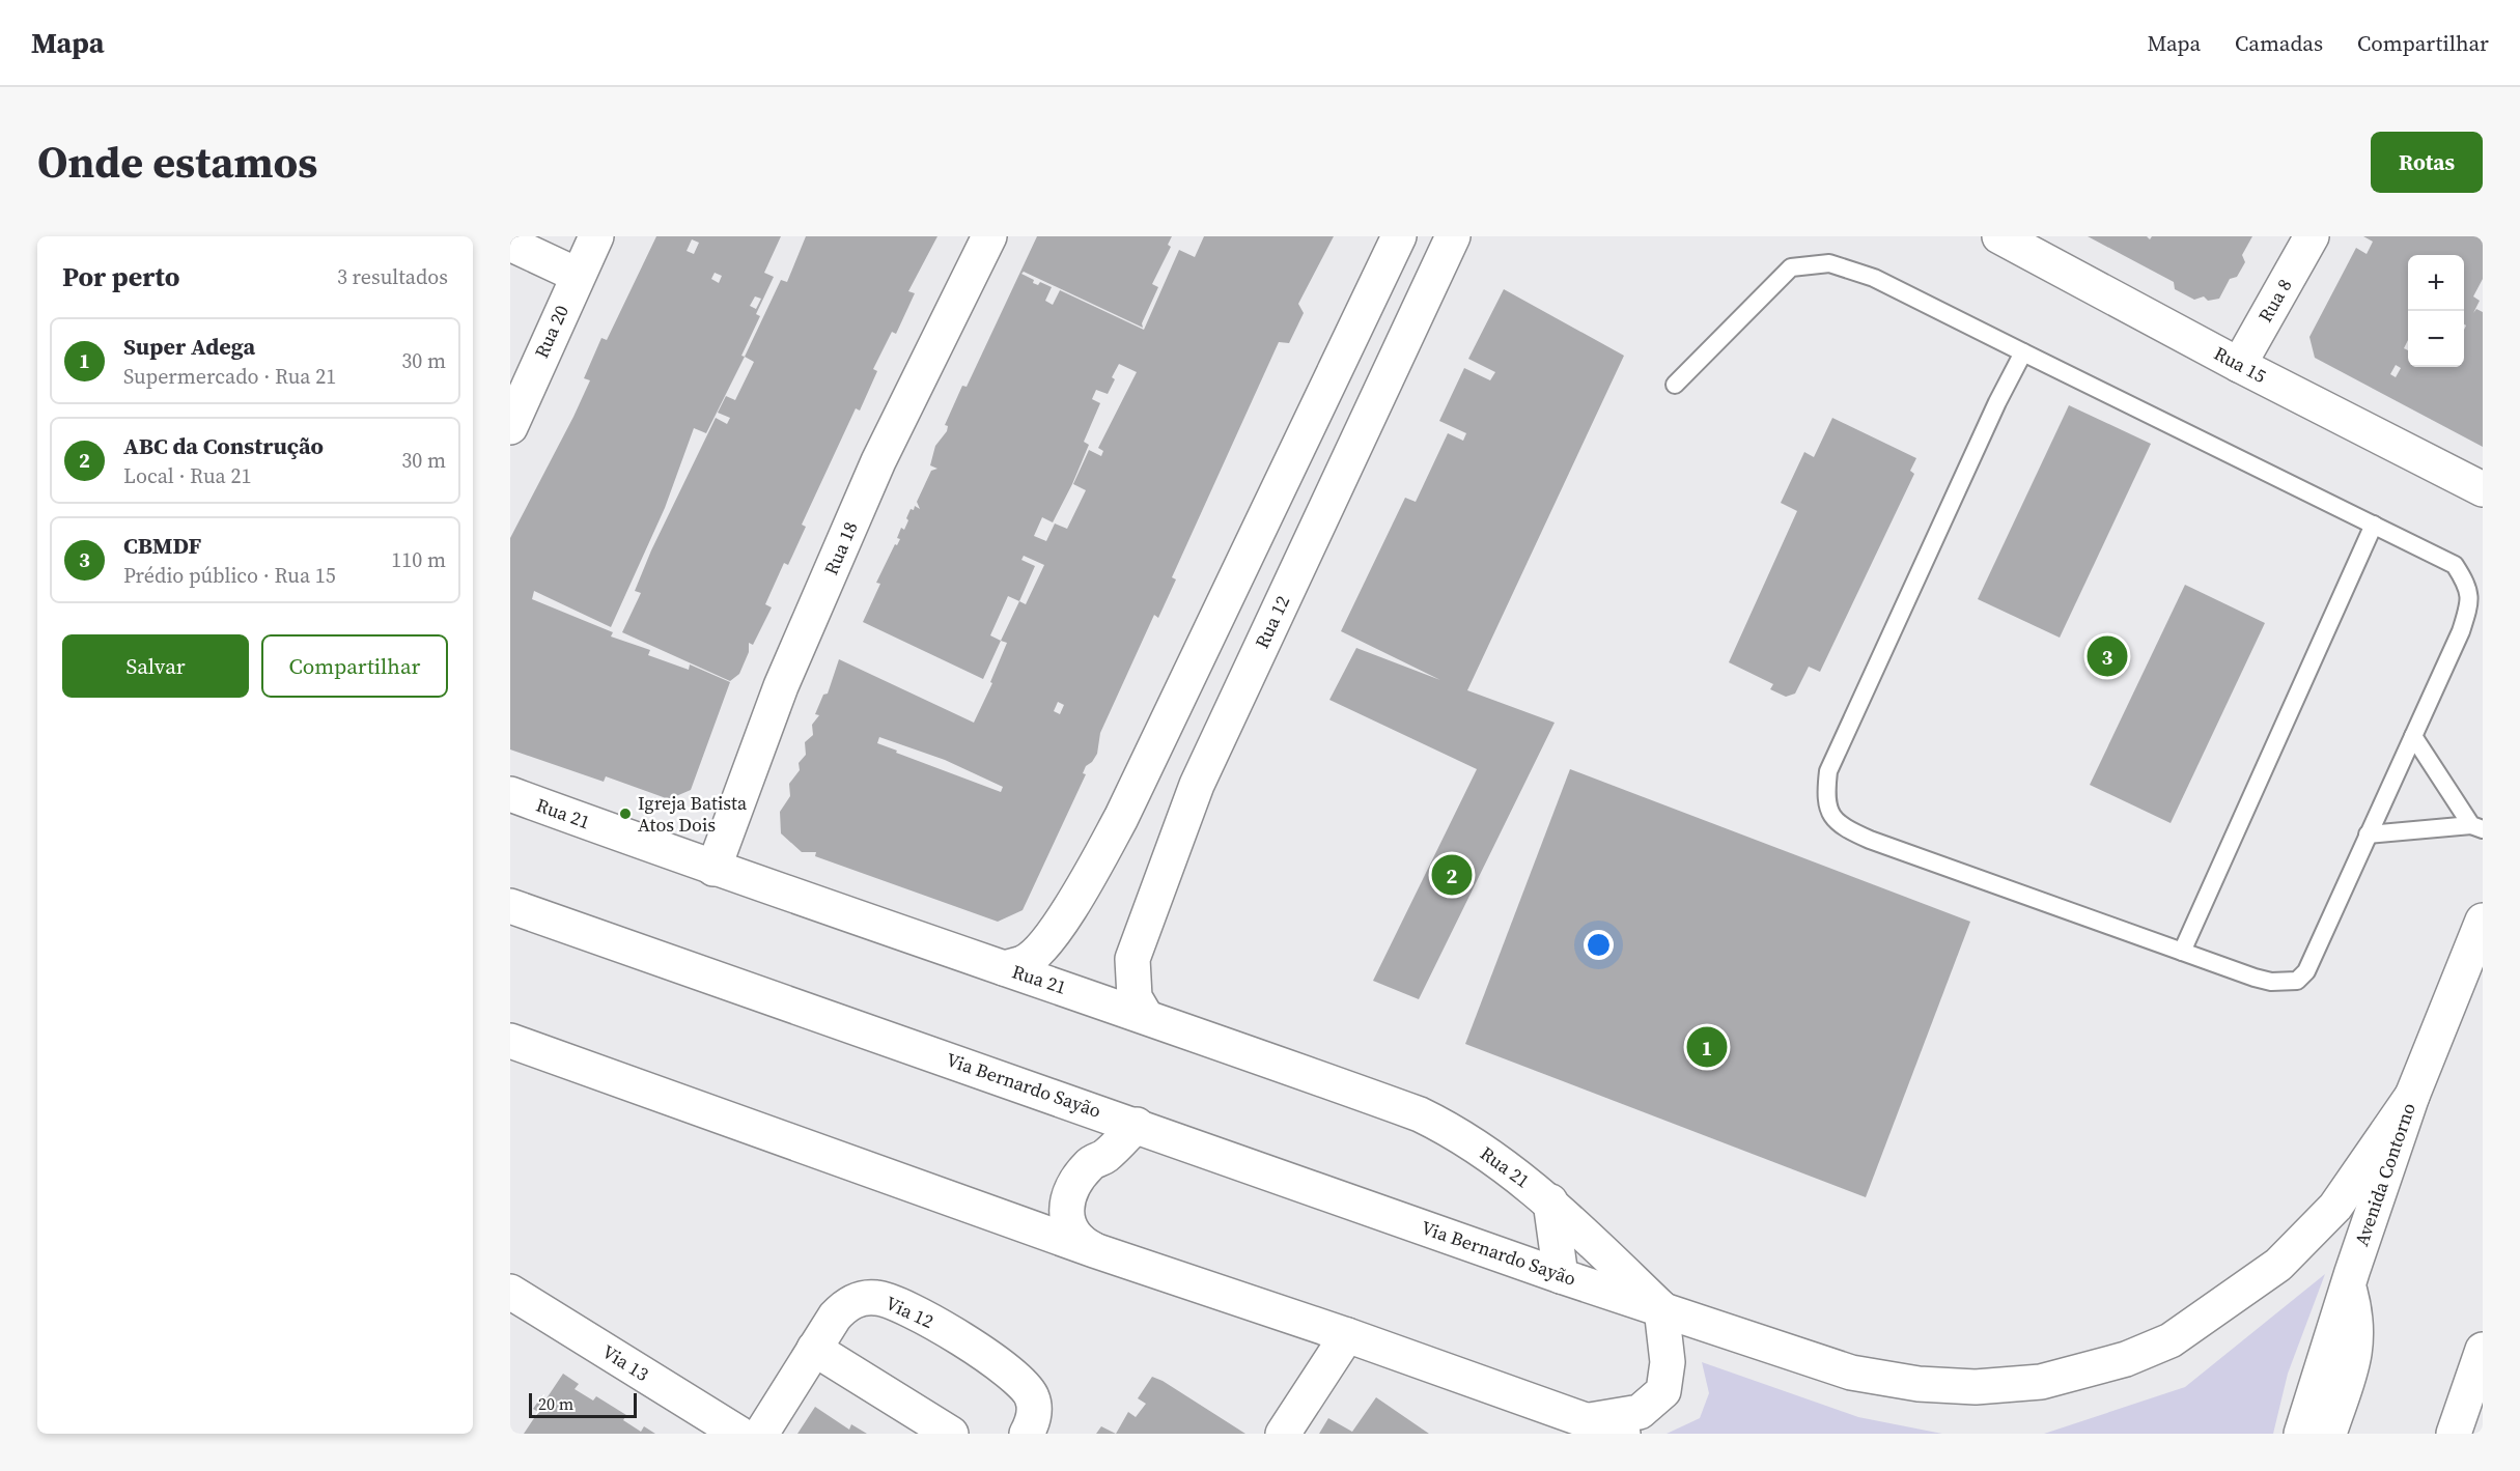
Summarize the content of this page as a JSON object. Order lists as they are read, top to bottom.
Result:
{
  "streets": {
    "street": [
      "Rua 8",
      "Rua 20",
      "Rua 15",
      "Rua 18",
      "Rua 12",
      "Rua 21",
      "Via Bernardo Sayão",
      "Avenida Contorno",
      "Via 12",
      "Via 13"
    ]
  },
  "crossings": [
    ["Rua 8", "Rua 15"],
    ["Rua 18", "Rua 21"],
    ["Rua 12", "Rua 21"],
    ["Rua 21", "Via Bernardo Sayão"],
    ["Via Bernardo Sayão", "Avenida Contorno"]
  ],
  "places": ["Igreja Batista Atos Dois"],
  "scale_bar": "20 m",
  "page": {
    "header": "Mapa",
    "nav": ["Mapa", "Camadas", "Compartilhar"],
    "title": "Onde estamos",
    "buttons": [
      "Rotas",
      ["Salvar", "Compartilhar"]
    ],
    "heading": ["Por perto", "3 resultados"],
    "map_buttons": ["+", "−"],
    "list": [
      {
        "mark": "1",
        "name": "Super Adega",
        "note": "Supermercado · Rua 21",
        "value": "30 m"
      },
      {
        "mark": "2",
        "name": "ABC da Construção",
        "note": "Local · Rua 21",
        "value": "30 m"
      },
      {
        "mark": "3",
        "name": "CBMDF",
        "note": "Prédio público · Rua 15",
        "value": "110 m"
      }
    ],
    "pins": ["3", "2", "1"],
    "scale": "20 m"
  }
}
